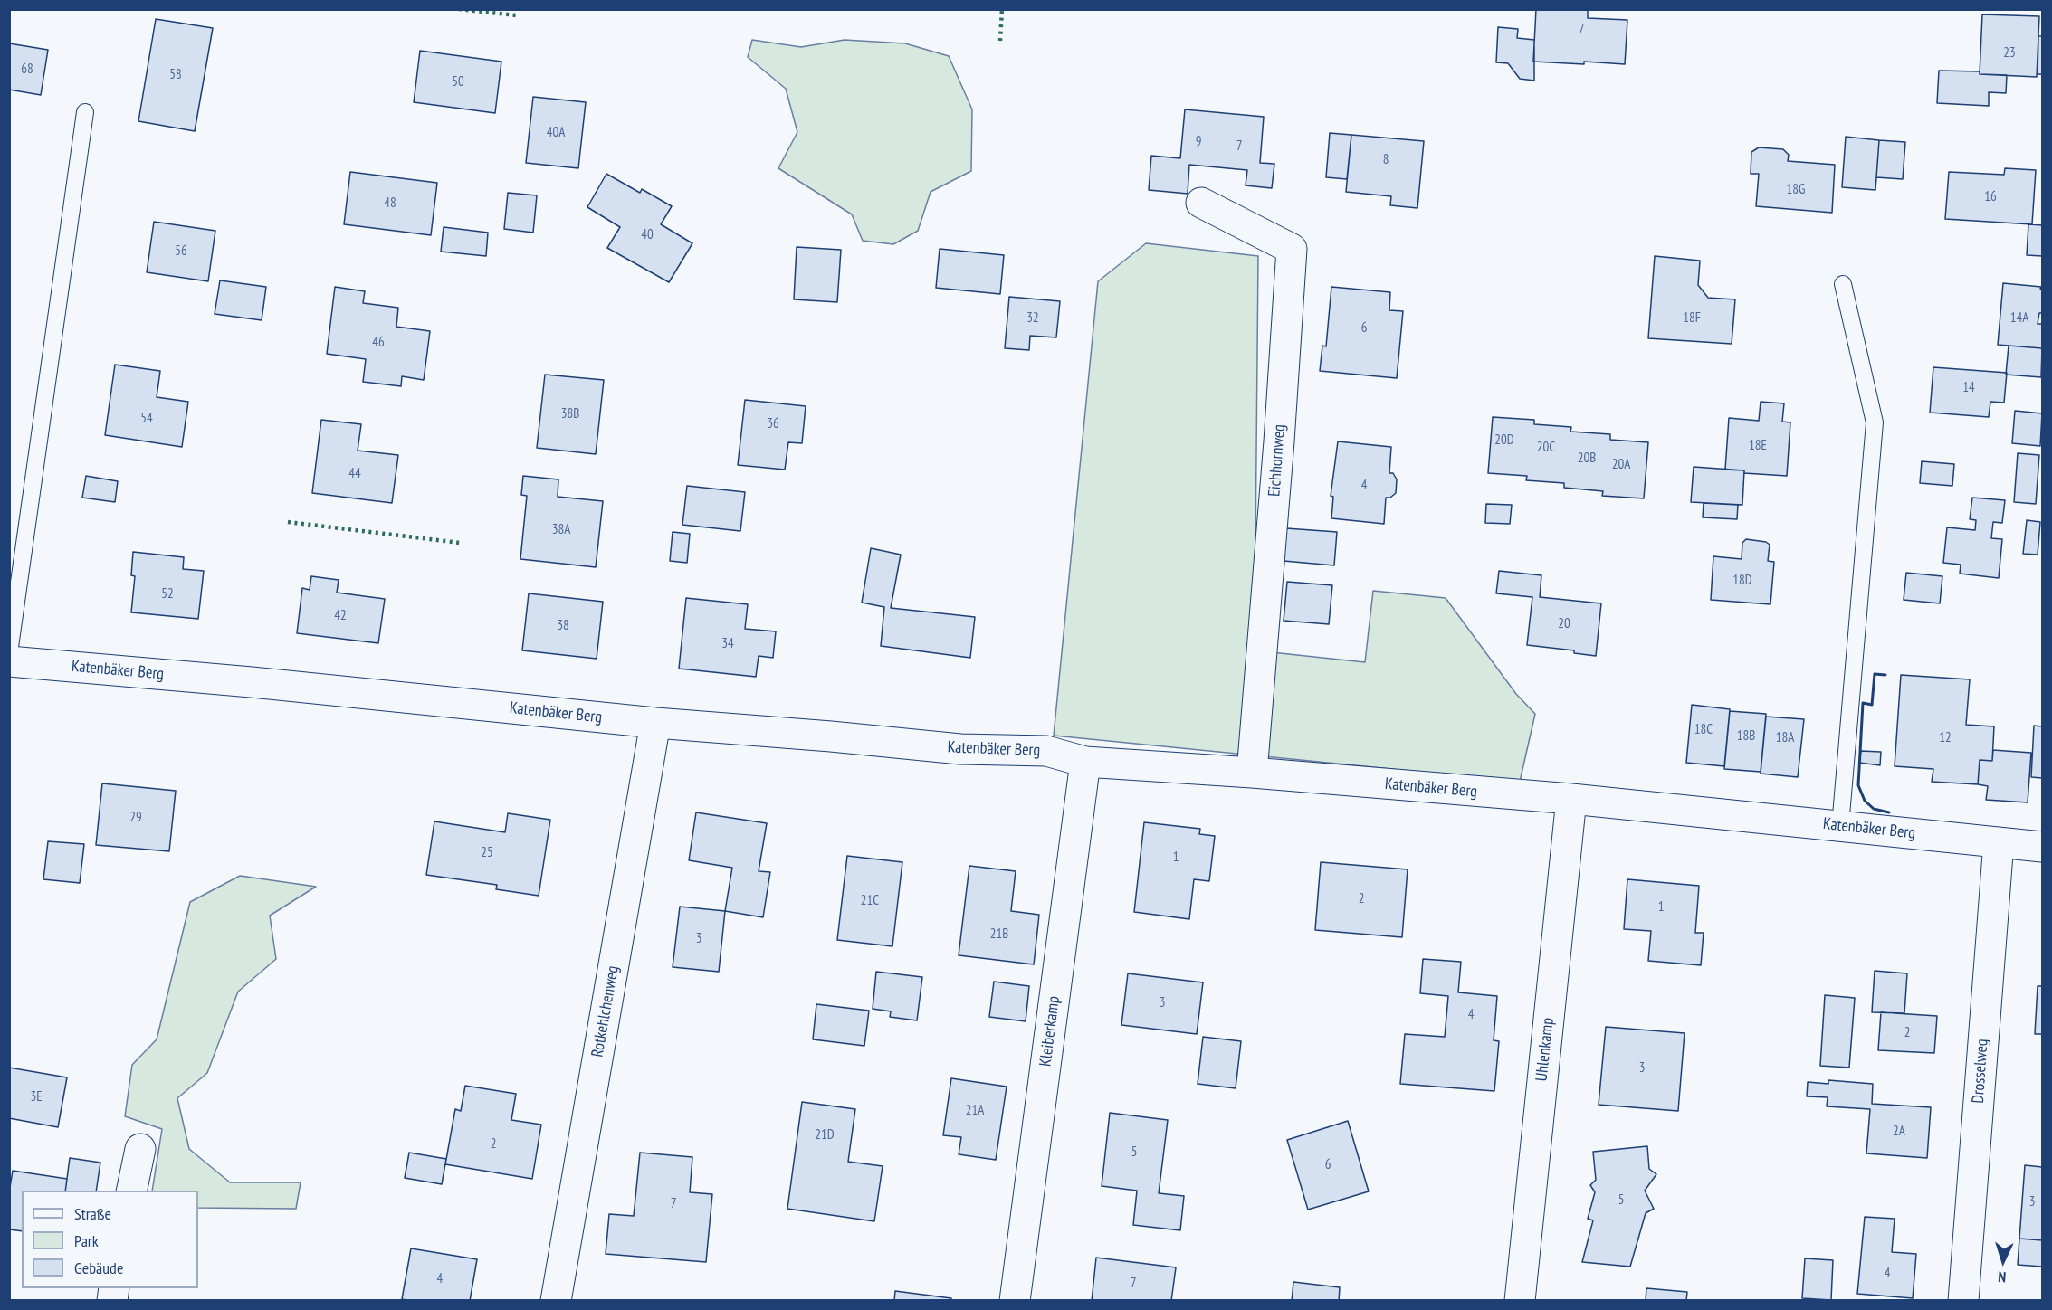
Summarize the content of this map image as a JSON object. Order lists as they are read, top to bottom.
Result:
{
  "streets": {
    "street": [
      "Eichhornweg",
      "Katenbäker Berg",
      "Rotkehlchenweg",
      "Kleiberkamp",
      "Uhlenkamp",
      "Drosselweg"
    ]
  },
  "crossings": [
    ["Eichhornweg", "Katenbäker Berg"],
    ["Katenbäker Berg", "Rotkehlchenweg"],
    ["Katenbäker Berg", "Kleiberkamp"],
    ["Katenbäker Berg", "Uhlenkamp"],
    ["Katenbäker Berg", "Drosselweg"]
  ],
  "house_numbers": [
    "7",
    "23",
    "68",
    "58",
    "50",
    "40A",
    "9",
    "7",
    "8",
    "18G",
    "16",
    "48",
    "40",
    "56",
    "32",
    "18F",
    "14A",
    "6",
    "46",
    "14",
    "38B",
    "54",
    "36",
    "20D",
    "18E",
    "20C",
    "20B",
    "20A",
    "44",
    "4",
    "38A",
    "18D",
    "52",
    "42",
    "20",
    "38",
    "34",
    "18C",
    "18B",
    "18A",
    "12",
    "29",
    "25",
    "1",
    "2",
    "21C",
    "1",
    "21B",
    "3",
    "3",
    "4",
    "2",
    "3",
    "3E",
    "21A",
    "2A",
    "21D",
    "2",
    "5",
    "6",
    "5",
    "3",
    "7",
    "4",
    "4",
    "7"
  ],
  "legend": ["Straße", "Park", "Gebäude"],
  "north": "bottom"
}
